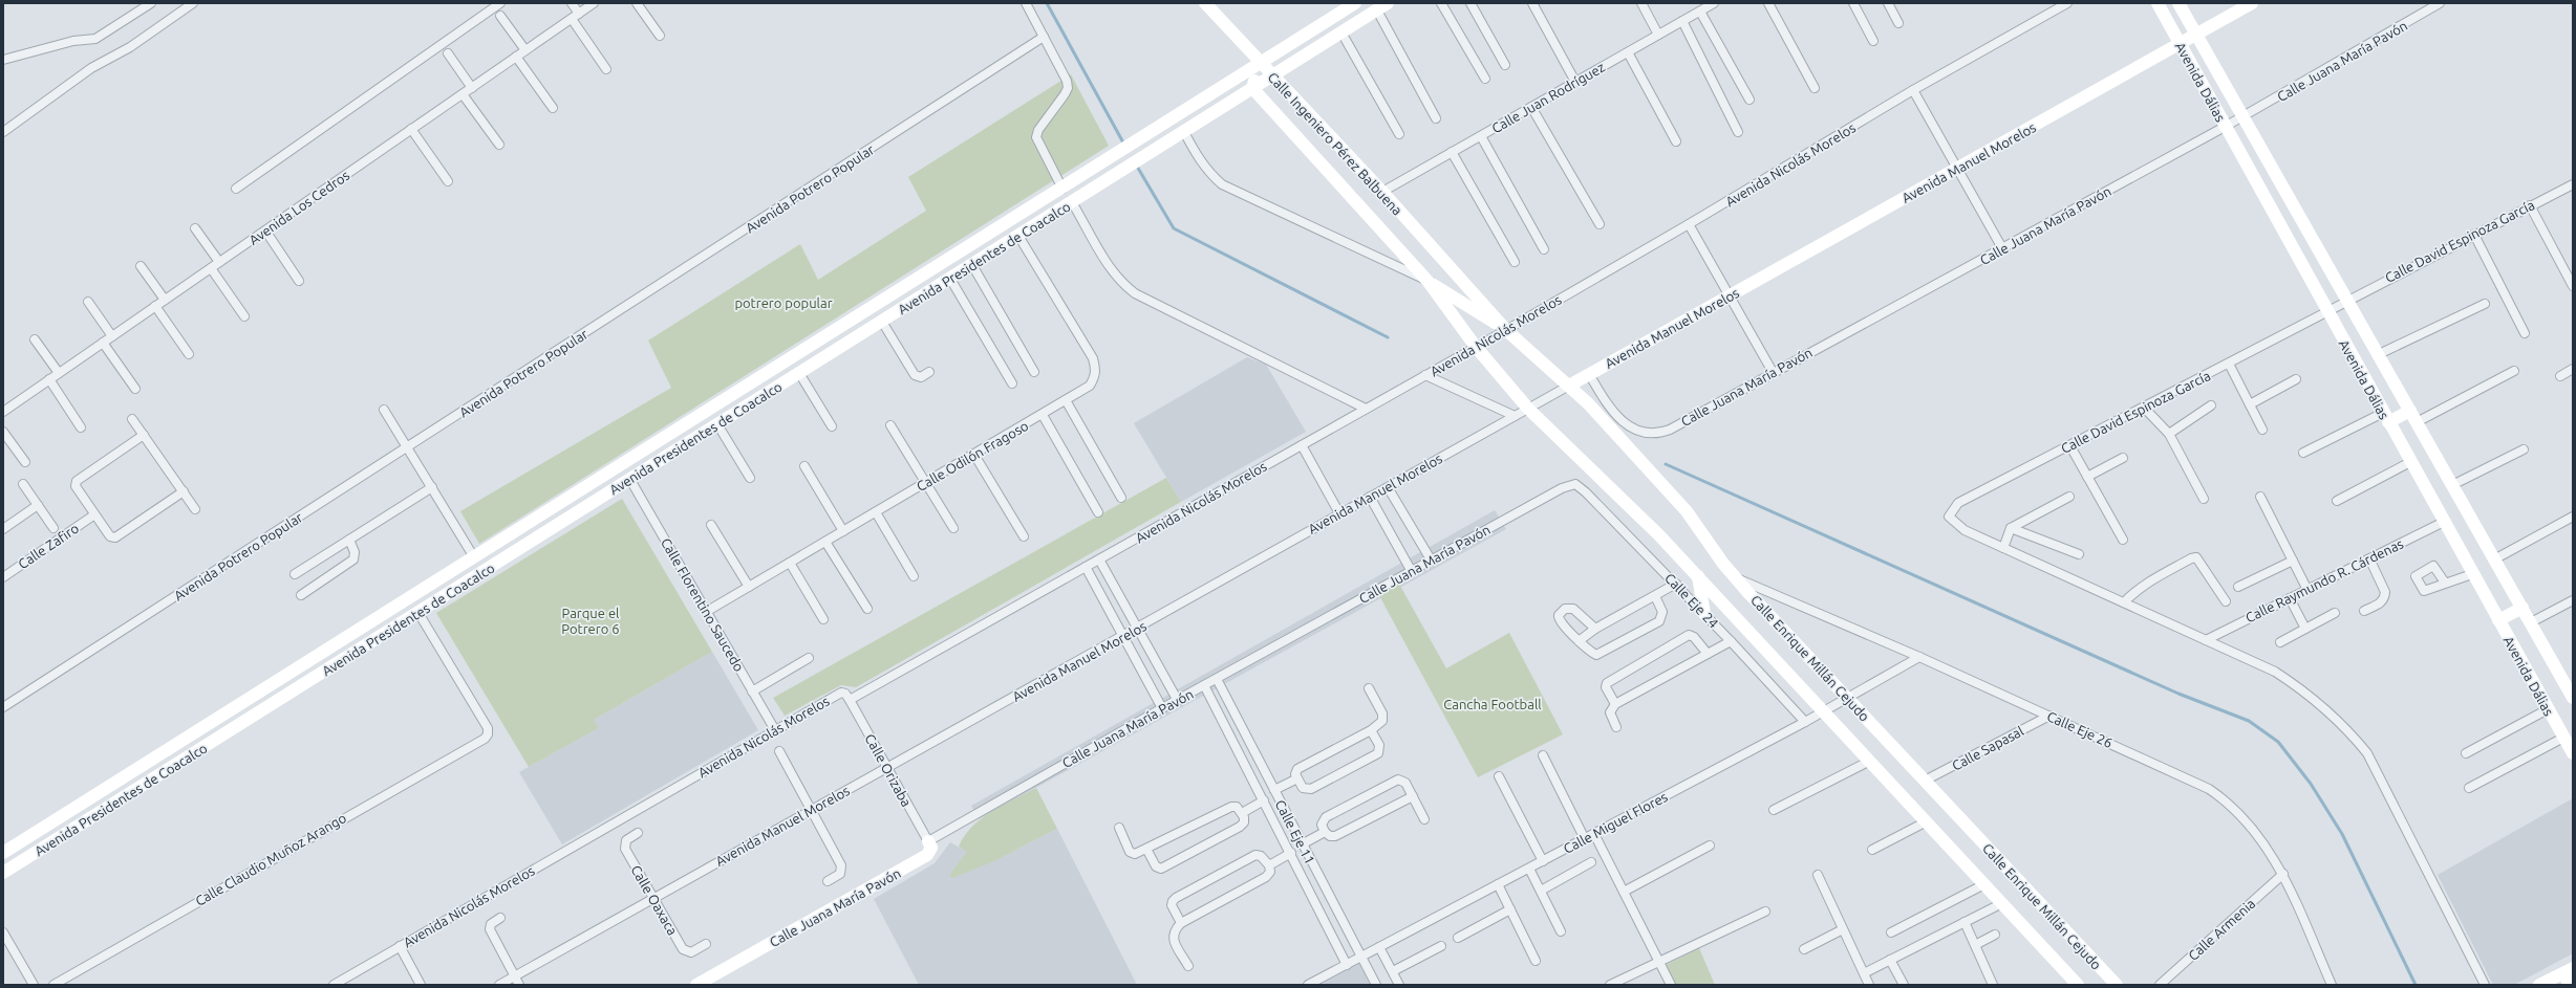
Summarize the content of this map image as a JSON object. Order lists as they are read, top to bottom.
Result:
{
  "streets": {
    "main road": [
      "Calle Juana María Pavón",
      "Avenida Dálias",
      "Calle Ingeniero Pérez Balbuena",
      "Avenida Manuel Morelos",
      "Avenida Presidentes de Coacalco",
      "Calle Enrique Millán Cejudo"
    ],
    "street": [
      "Calle Juan Rodríguez",
      "Avenida Nicolás Morelos",
      "Avenida Potrero Popular",
      "Avenida Los Cedros",
      "Calle David Espinoza García",
      "Calle Odilón Fragoso",
      "Calle Zafiro",
      "Calle Raymundo R. Cárdenas",
      "Calle Eje 24",
      "Calle Florentino Saucedo",
      "Calle Eje 26",
      "Calle Sapasal",
      "Calle Orizaba",
      "Calle Miguel Flores",
      "Calle Eje 11",
      "Calle Claudio Muñoz Arango",
      "Calle Oaxaca",
      "Calle Armenia"
    ]
  },
  "crossings": [
    ["Calle Juana María Pavón", "Avenida Dálias"],
    ["Calle Juana María Pavón", "Avenida Manuel Morelos"],
    ["Calle Juana María Pavón", "Calle Eje 24"],
    ["Calle Juana María Pavón", "Calle Orizaba"],
    ["Calle Juana María Pavón", "Calle Eje 11"],
    ["Avenida Dálias", "Avenida Manuel Morelos"],
    ["Avenida Dálias", "Calle David Espinoza García"],
    ["Avenida Dálias", "Calle Raymundo R. Cárdenas"],
    ["Calle Juan Rodríguez", "Calle Ingeniero Pérez Balbuena"],
    ["Calle Ingeniero Pérez Balbuena", "Avenida Nicolás Morelos"],
    ["Calle Ingeniero Pérez Balbuena", "Avenida Presidentes de Coacalco"],
    ["Calle Ingeniero Pérez Balbuena", "Calle Enrique Millán Cejudo"],
    ["Avenida Manuel Morelos", "Calle Enrique Millán Cejudo"],
    ["Avenida Manuel Morelos", "Calle Orizaba"],
    ["Avenida Manuel Morelos", "Calle Oaxaca"],
    ["Avenida Nicolás Morelos", "Calle Florentino Saucedo"],
    ["Avenida Nicolás Morelos", "Calle Enrique Millán Cejudo"],
    ["Avenida Nicolás Morelos", "Calle Orizaba"],
    ["Avenida Presidentes de Coacalco", "Calle Odilón Fragoso"],
    ["Avenida Presidentes de Coacalco", "Calle Florentino Saucedo"],
    ["Avenida Presidentes de Coacalco", "Calle Claudio Muñoz Arango"],
    ["Calle Odilón Fragoso", "Calle Florentino Saucedo"],
    ["Calle Eje 24", "Calle Miguel Flores"],
    ["Calle Enrique Millán Cejudo", "Calle Eje 26"],
    ["Calle Enrique Millán Cejudo", "Calle Sapasal"],
    ["Calle Enrique Millán Cejudo", "Calle Miguel Flores"],
    ["Calle Eje 26", "Calle Sapasal"],
    ["Calle Eje 26", "Calle Miguel Flores"],
    ["Calle Eje 26", "Calle Armenia"],
    ["Calle Miguel Flores", "Calle Eje 11"]
  ],
  "parks": ["potrero popular", "Parque el Potrero 6", "Cancha Football"]
}
